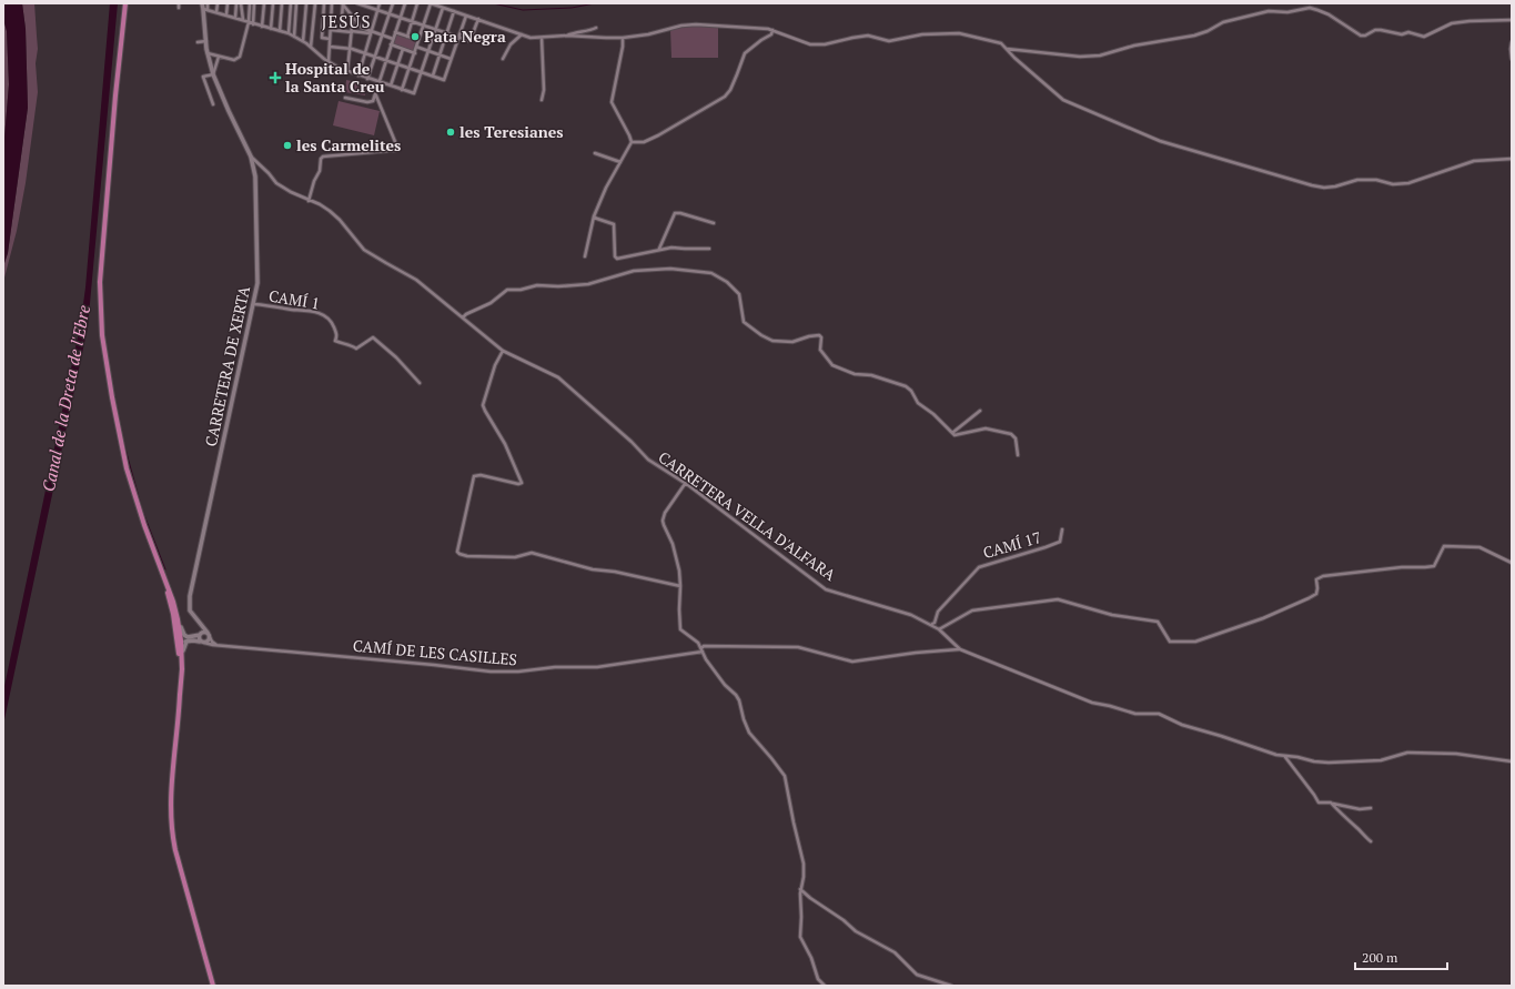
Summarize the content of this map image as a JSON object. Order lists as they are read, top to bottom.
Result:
{
  "streets": {
    "main road": ["CARRETERA DE XERTA"],
    "street": [
      "CAMÍ 1",
      "CARRETERA VELLA D'ALFARA",
      "CAMÍ 17",
      "CAMÍ DE LES CASILLES"
    ]
  },
  "crossings": [
    ["CAMÍ 1", "CARRETERA DE XERTA"],
    ["CARRETERA DE XERTA", "CARRETERA VELLA D'ALFARA"],
    ["CARRETERA VELLA D'ALFARA", "CAMÍ 17"],
    ["CARRETERA VELLA D'ALFARA", "CAMÍ DE LES CASILLES"]
  ],
  "districts": ["JESÚS"],
  "water": ["Canal de la Dreta de l'Ebre"],
  "places": {
    "other": ["Pata Negra", "les Teresianes", "les Carmelites"],
    "health": ["Hospital de la Santa Creu"]
  },
  "scale_bar": "200 m"
}
